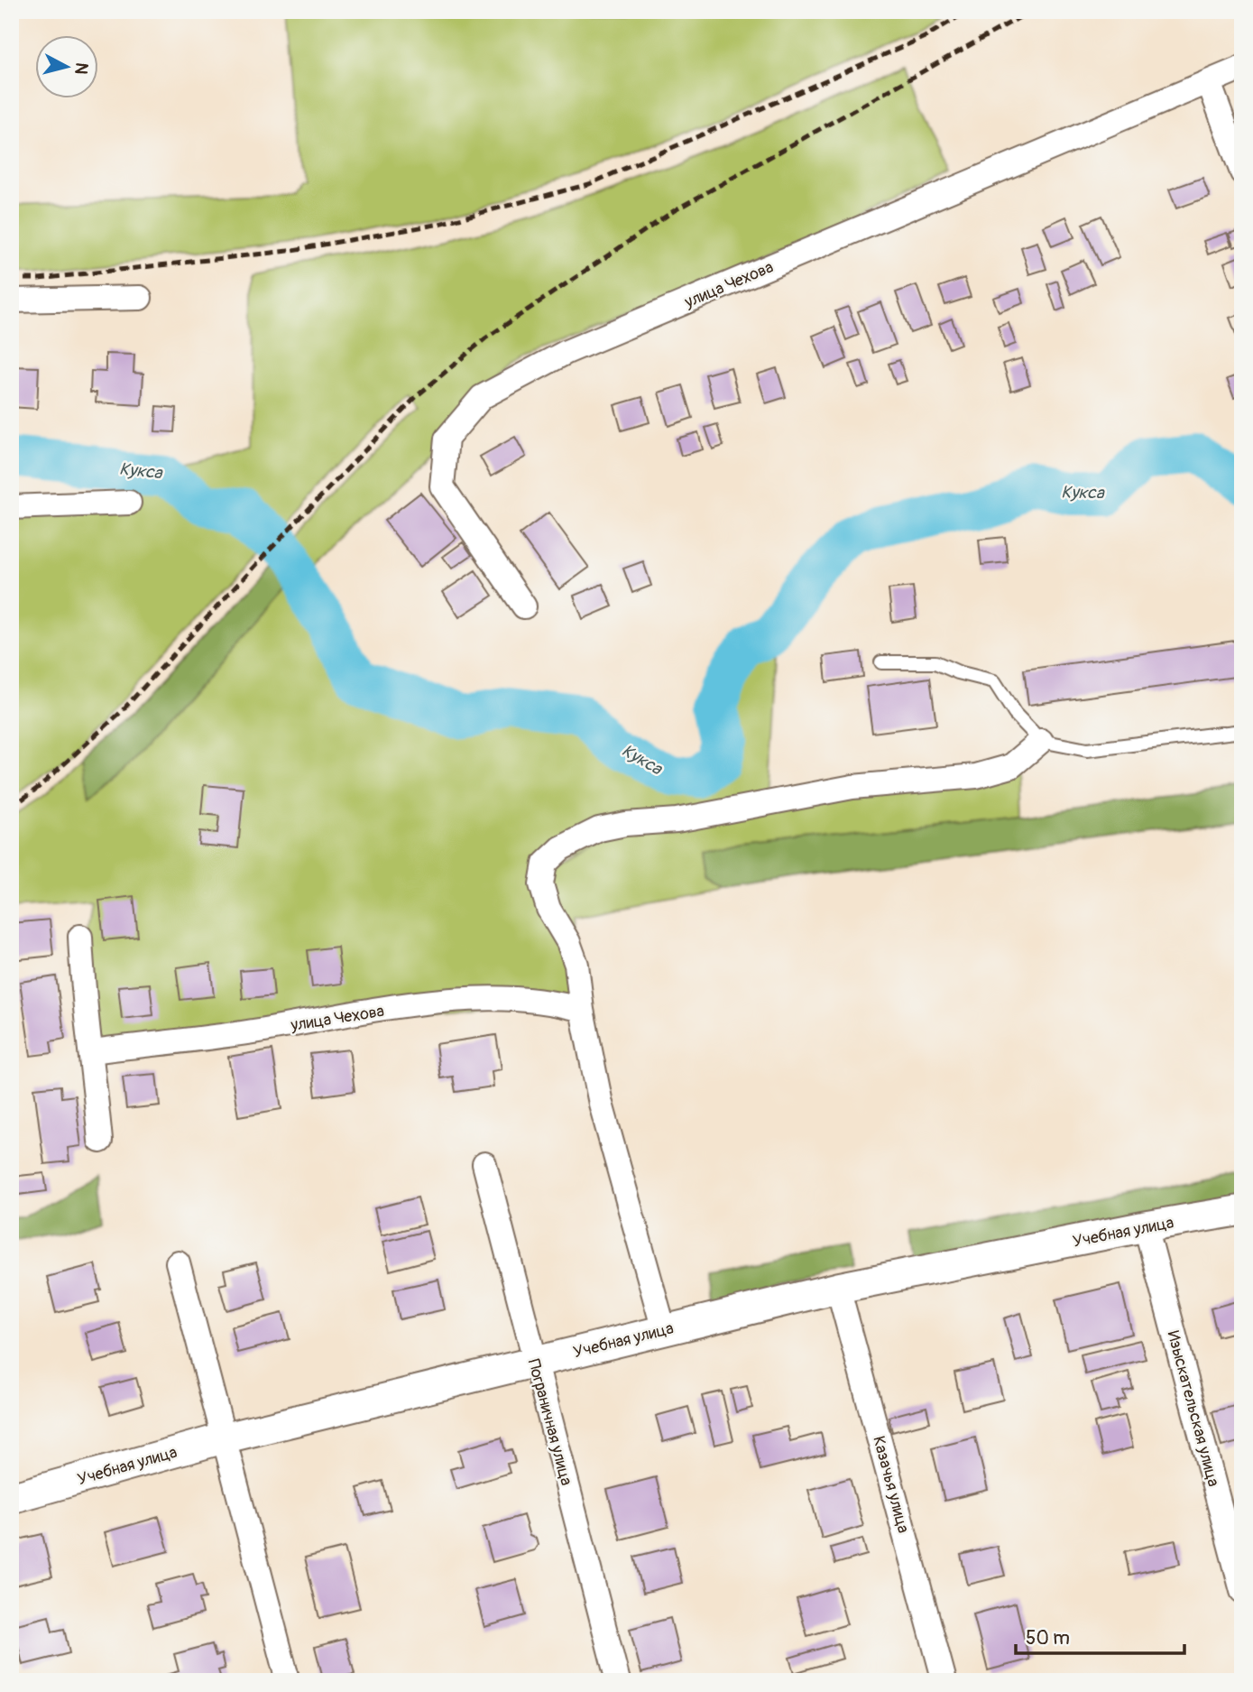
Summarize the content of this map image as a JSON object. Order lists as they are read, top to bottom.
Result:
{
  "streets": {
    "street": [
      "улица Чехова",
      "Учебная улица",
      "Изыскательская улица",
      "Пограничная улица",
      "Казачья улица"
    ]
  },
  "crossings": [
    ["Учебная улица", "Изыскательская улица"],
    ["Учебная улица", "Пограничная улица"],
    ["Учебная улица", "Казачья улица"]
  ],
  "water": ["Кукса"],
  "scale_bar": "50 m",
  "north": "right"
}
